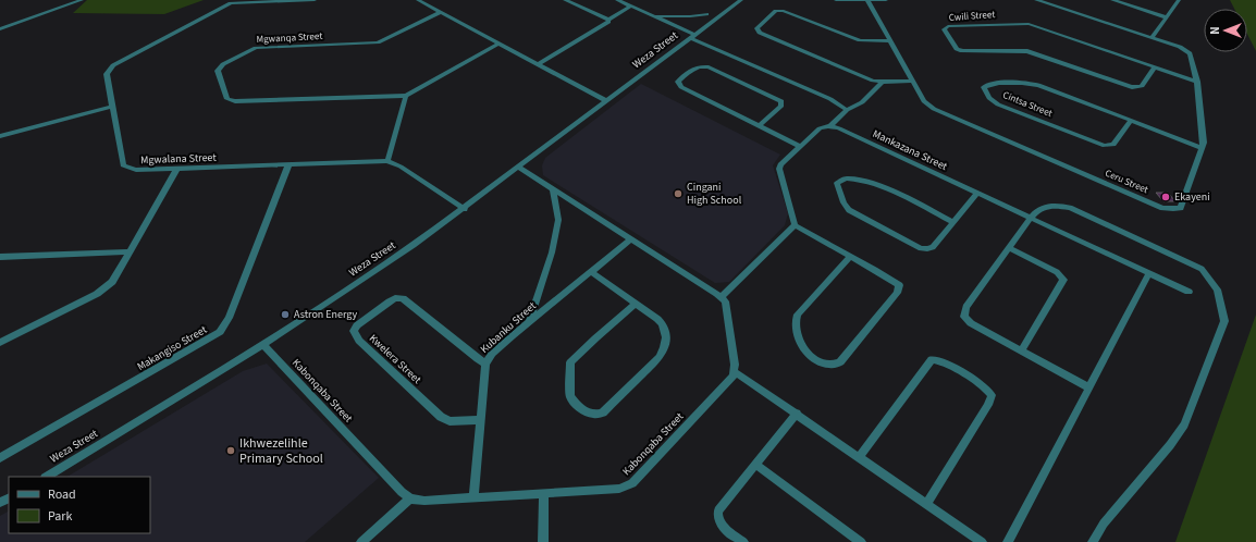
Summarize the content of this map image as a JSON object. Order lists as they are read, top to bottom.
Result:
{
  "streets": {
    "street": [
      "Cwili Street",
      "Mgwanqa Street",
      "Weza Street",
      "Cintsa Street",
      "Mankazana Street",
      "Mgwalana Street",
      "Ceru Street",
      "Kubanku Street",
      "Makangiso Street",
      "Kwelera Street",
      "Kabonqaba Street"
    ]
  },
  "crossings": [
    ["Cwili Street", "Ceru Street"],
    ["Weza Street", "Mgwalana Street"],
    ["Weza Street", "Kabonqaba Street"],
    ["Cintsa Street", "Ceru Street"],
    ["Mgwalana Street", "Makangiso Street"],
    ["Kubanku Street", "Kwelera Street"],
    ["Kubanku Street", "Kabonqaba Street"]
  ],
  "places": [
    "Cingani High School",
    "Ekayeni",
    "Astron Energy",
    "Ikhwezelihle Primary School"
  ],
  "legend": ["Road", "Park"],
  "north": "left"
}
